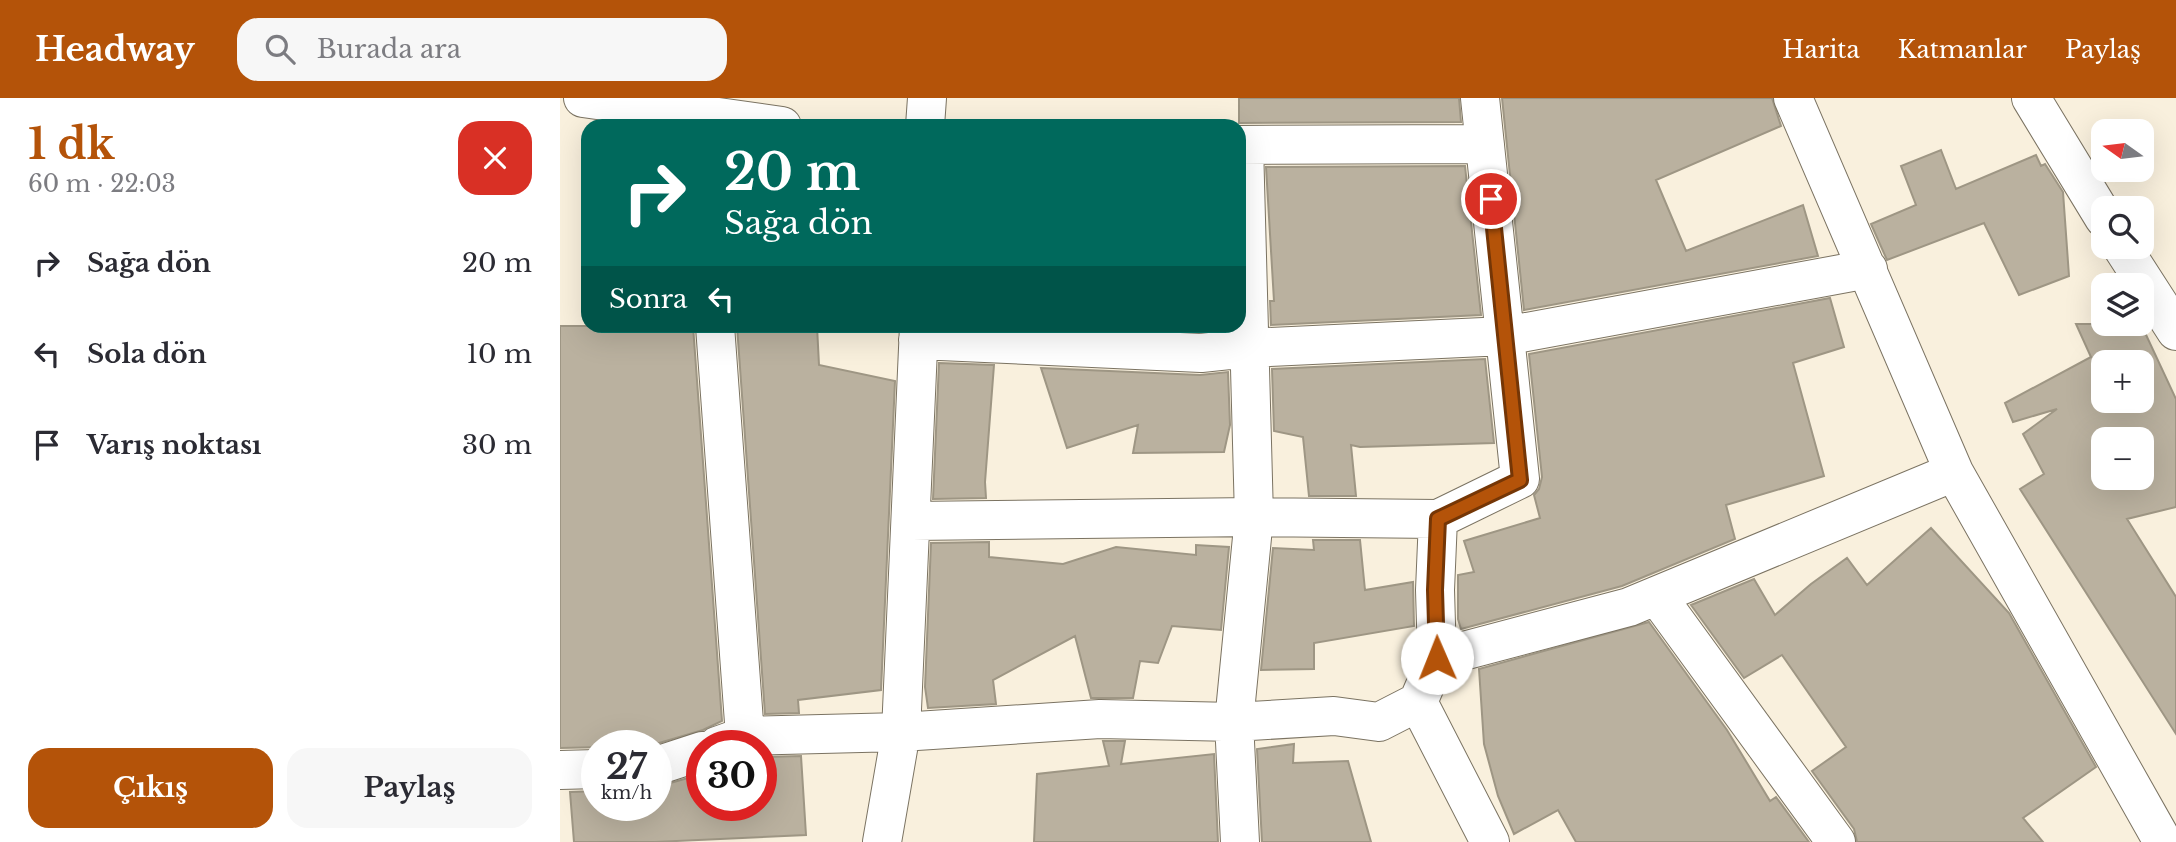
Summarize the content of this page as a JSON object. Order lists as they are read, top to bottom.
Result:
{
  "north": "left",
  "page": {
    "header": "Headway",
    "search": "Burada ara",
    "nav": ["Harita", "Katmanlar", "Paylaş"],
    "heading": ["1 dk", "60 m · 22:03"],
    "map_buttons": ["+", "−"],
    "turn": ["20 m", "Sağa dön"],
    "list": [
      {
        "name": "Sağa dön",
        "value": "20 m"
      },
      {
        "name": "Sola dön",
        "value": "10 m"
      },
      {
        "name": "Varış noktası",
        "value": "30 m"
      }
    ],
    "then": "Sonra",
    "speed": "27 km/h",
    "limit": "30",
    "buttons": ["Çıkış", "Paylaş"]
  }
}
